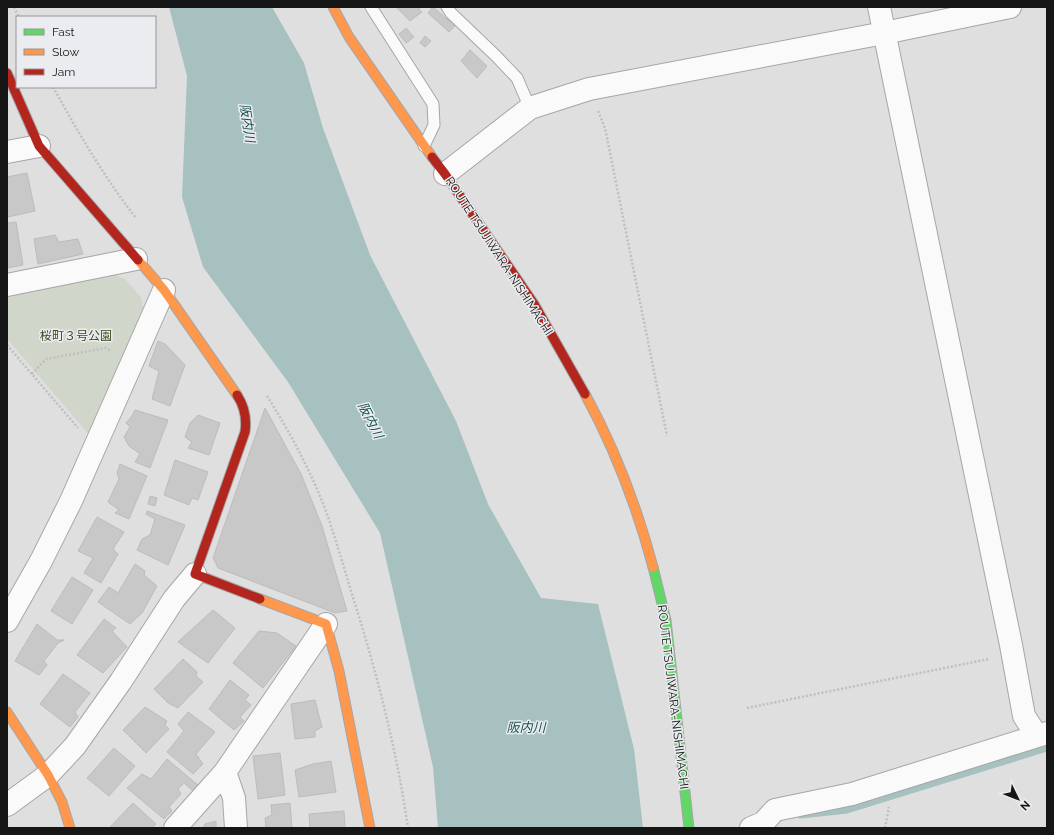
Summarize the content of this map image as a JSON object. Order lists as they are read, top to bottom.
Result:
{
  "streets": {
    "street": ["ROUTE TSUJIWARA-NISHIMACHI"]
  },
  "water": ["阪内川"],
  "parks": ["桜町３号公園"],
  "legend": ["Fast", "Slow", "Jam"],
  "north": "bottom right"
}
